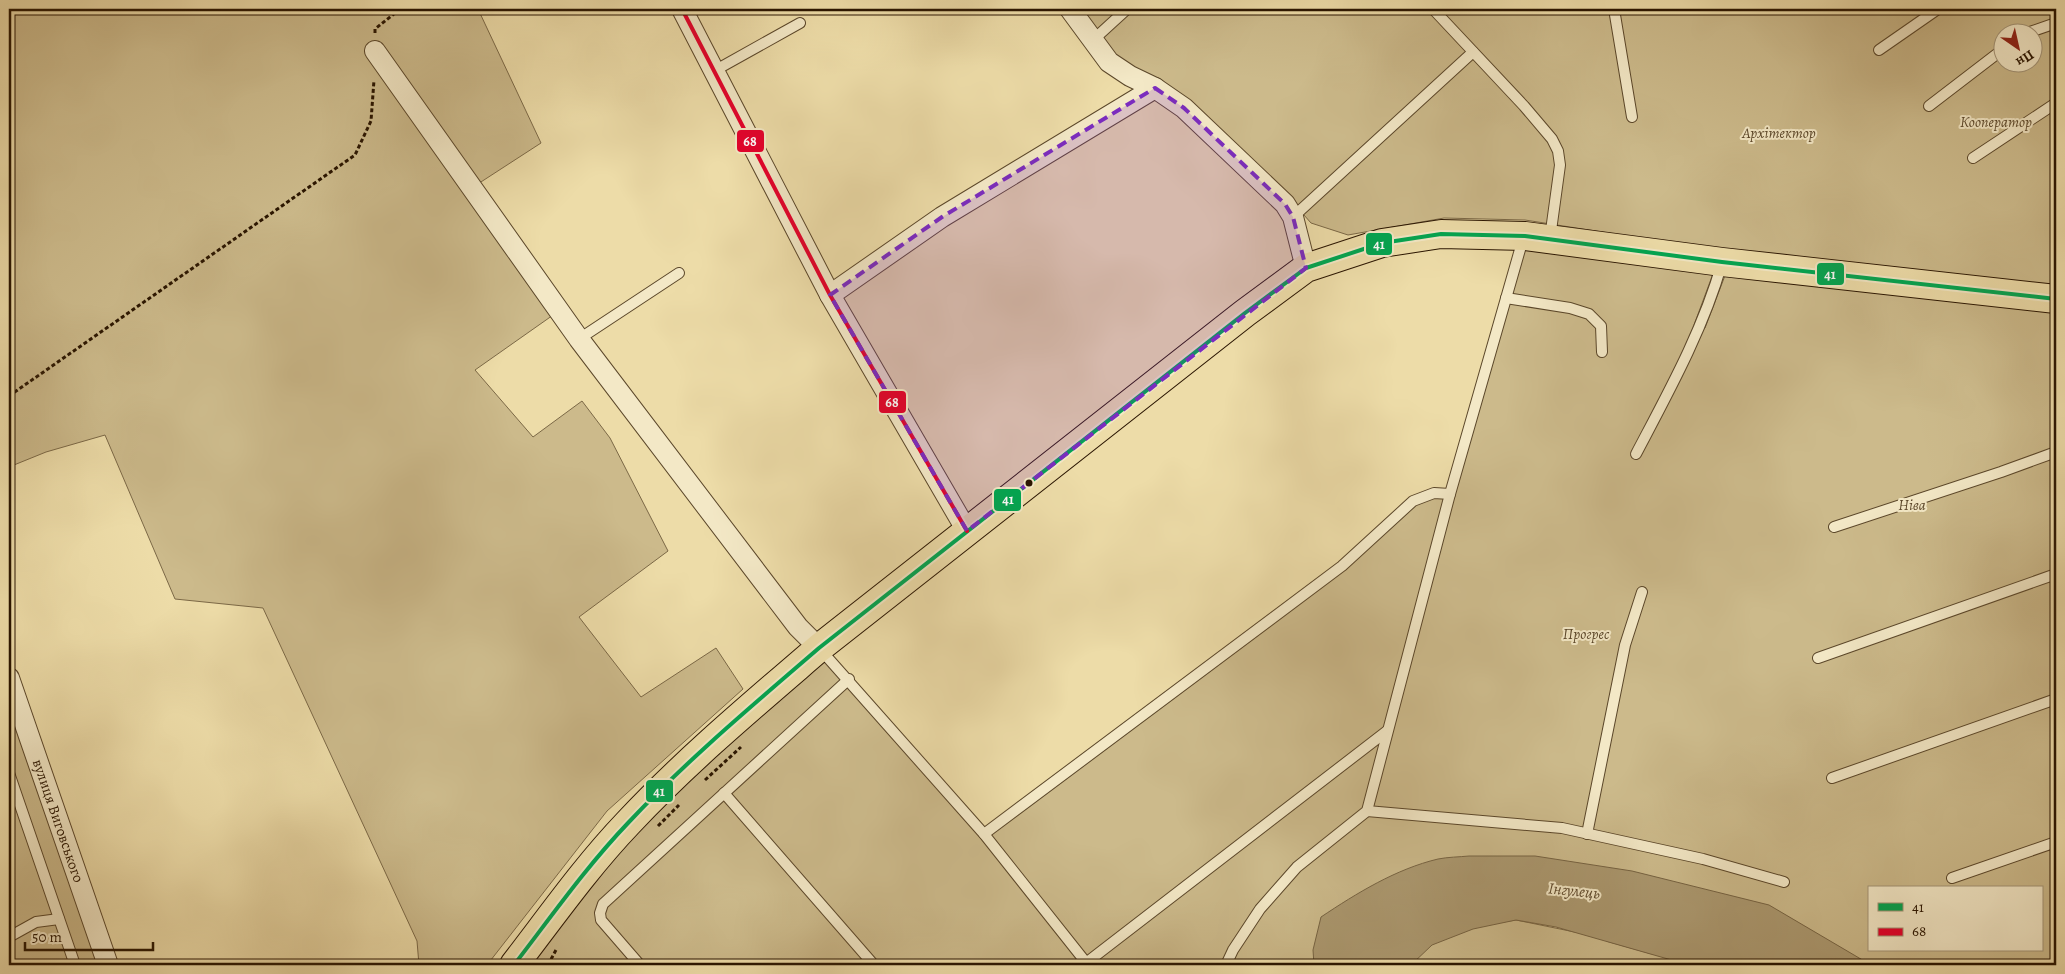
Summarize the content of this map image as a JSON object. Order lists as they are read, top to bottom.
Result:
{
  "streets": {
    "street": ["вулиця Виговського"]
  },
  "water": ["Інгулець"],
  "parks": [
    "Кооператор",
    "Архітектор",
    "Ніва",
    "Прогрес"
  ],
  "lines": ["transit line 68", "transit line 41"],
  "legend": ["41", "68"],
  "scale_bar": "50 m",
  "north": "bottom right"
}
